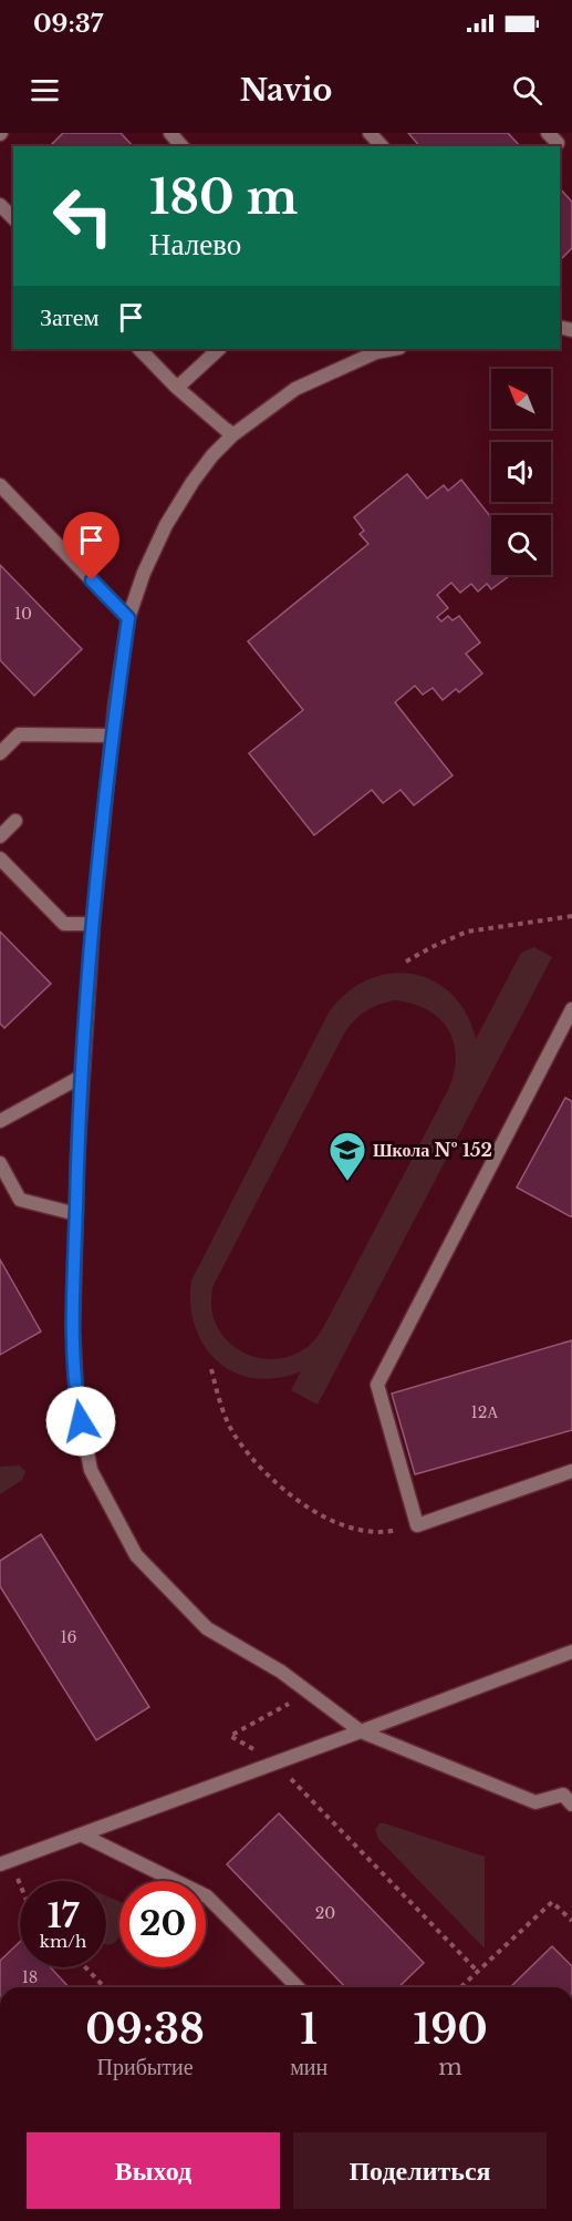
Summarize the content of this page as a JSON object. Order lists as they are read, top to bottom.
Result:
{
  "places": {
    "school or university": ["Школа № 152"]
  },
  "house_numbers": [
    "10",
    "12А",
    "16",
    "20",
    "18"
  ],
  "north": "top left",
  "page": {
    "status": "09:37",
    "header": "Navio",
    "turn": ["180 m", "Налево"],
    "then": "Затем",
    "speed": "17 km/h",
    "limit": "20",
    "eta": [
      "09:38",
      "Прибытие",
      "1",
      "мин",
      "190",
      "m"
    ],
    "buttons": ["Выход", "Поделиться"]
  }
}
